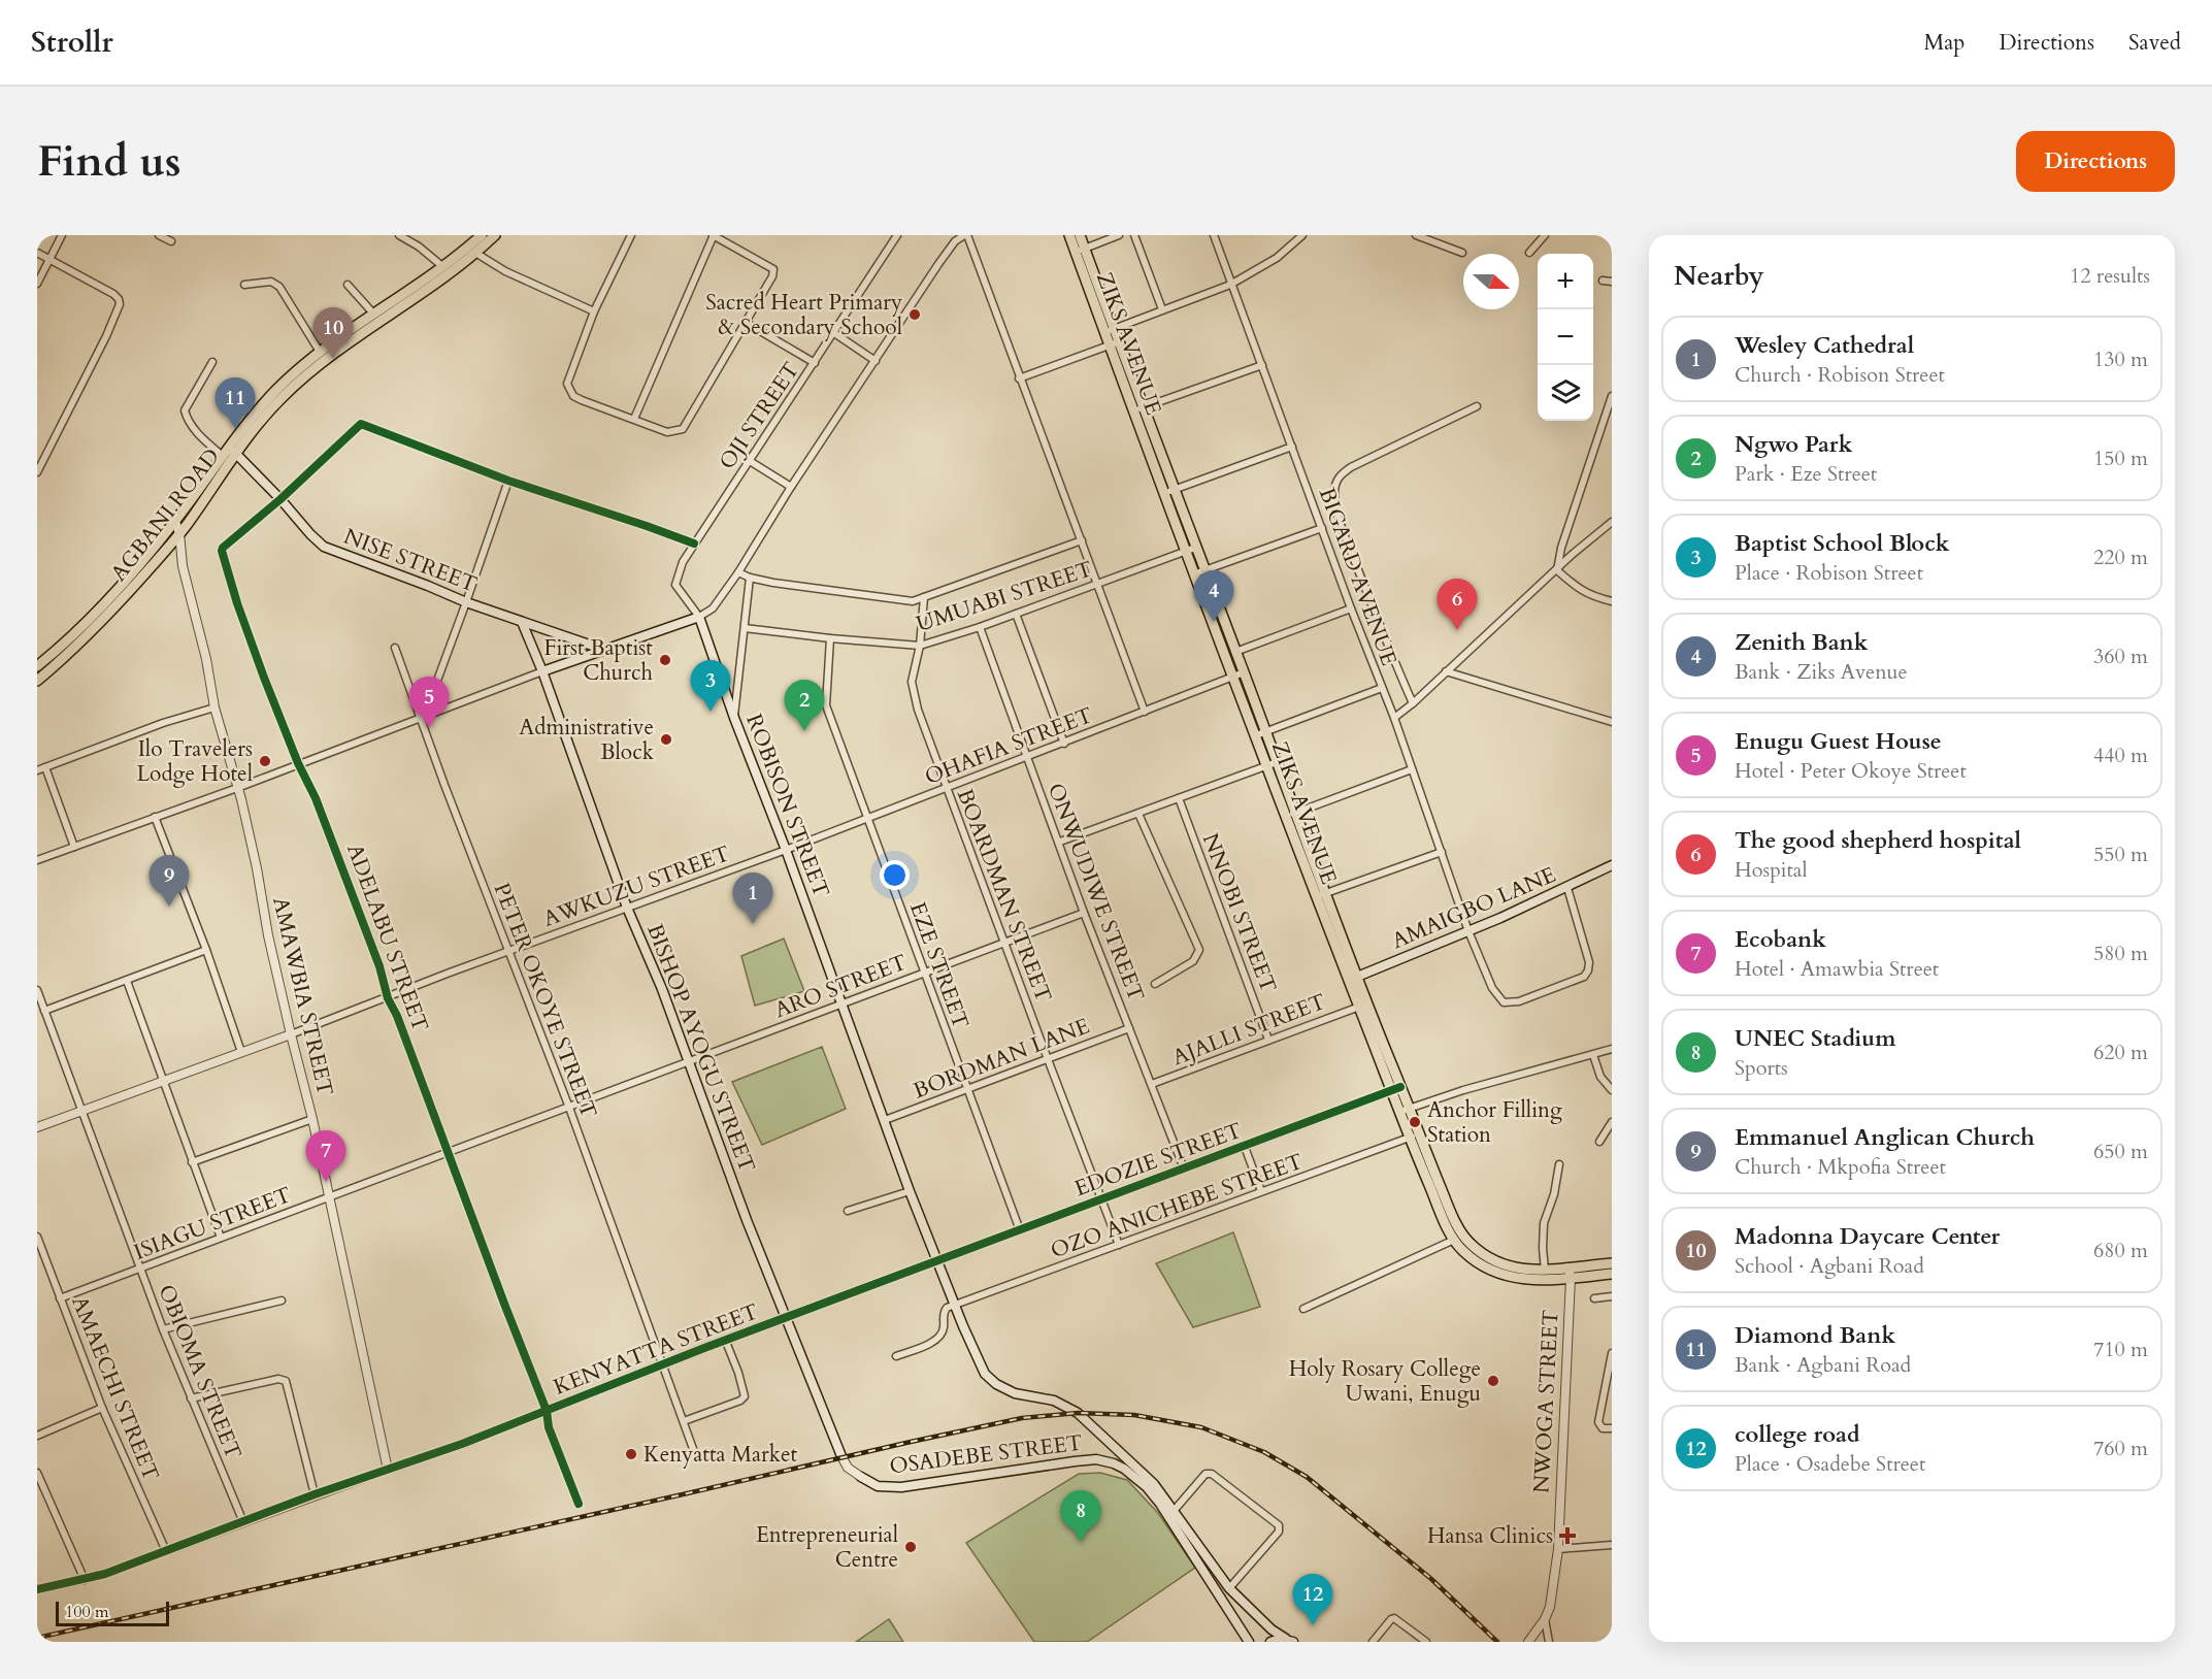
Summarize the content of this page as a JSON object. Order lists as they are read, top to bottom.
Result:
{
  "streets": {
    "main road": [
      "ZIKS AVENUE",
      "AGBANI ROAD",
      "NISE STREET",
      "ROBISON STREET",
      "AMAIGBO LANE",
      "BISHOP AYOGU STREET",
      "OSADEBE STREET"
    ],
    "street": [
      "OJI STREET",
      "BIGARD AVENUE",
      "UMUABI STREET",
      "OHAFIA STREET",
      "AWKUZU STREET",
      "ONWUDIWE STREET",
      "BOARDMAN STREET",
      "NNOBI STREET",
      "ADELABU STREET",
      "EZE STREET",
      "ARO STREET",
      "AMAWBIA STREET",
      "PETER OKOYE STREET",
      "AJALLI STREET",
      "BORDMAN LANE",
      "EDOZIE STREET",
      "OZO ANICHEBE STREET",
      "ISIAGU STREET",
      "KENYATTA STREET",
      "OBIOMA STREET",
      "AMAECHI STREET",
      "NWOGA STREET"
    ]
  },
  "crossings": [
    ["ZIKS AVENUE", "UMUABI STREET"],
    ["ZIKS AVENUE", "OHAFIA STREET"],
    ["ZIKS AVENUE", "AMAIGBO LANE"],
    ["ZIKS AVENUE", "AJALLI STREET"],
    ["ZIKS AVENUE", "EDOZIE STREET"],
    ["ZIKS AVENUE", "OZO ANICHEBE STREET"],
    ["ZIKS AVENUE", "NWOGA STREET"],
    ["OJI STREET", "ROBISON STREET"],
    ["AGBANI ROAD", "NISE STREET"],
    ["AGBANI ROAD", "AMAWBIA STREET"],
    ["NISE STREET", "ADELABU STREET"],
    ["NISE STREET", "BISHOP AYOGU STREET"],
    ["BIGARD AVENUE", "AMAIGBO LANE"],
    ["UMUABI STREET", "ONWUDIWE STREET"],
    ["UMUABI STREET", "BOARDMAN STREET"],
    ["UMUABI STREET", "EZE STREET"],
    ["OHAFIA STREET", "ROBISON STREET"],
    ["OHAFIA STREET", "AWKUZU STREET"],
    ["OHAFIA STREET", "ONWUDIWE STREET"],
    ["OHAFIA STREET", "BOARDMAN STREET"],
    ["OHAFIA STREET", "EZE STREET"],
    ["ROBISON STREET", "AWKUZU STREET"],
    ["ROBISON STREET", "ARO STREET"],
    ["ROBISON STREET", "BORDMAN LANE"],
    ["ROBISON STREET", "EDOZIE STREET"],
    ["ROBISON STREET", "OZO ANICHEBE STREET"],
    ["ROBISON STREET", "KENYATTA STREET"],
    ["ROBISON STREET", "OSADEBE STREET"],
    ["AWKUZU STREET", "ADELABU STREET"],
    ["AWKUZU STREET", "AMAWBIA STREET"],
    ["AWKUZU STREET", "PETER OKOYE STREET"],
    ["AWKUZU STREET", "BISHOP AYOGU STREET"],
    ["ONWUDIWE STREET", "ARO STREET"],
    ["ONWUDIWE STREET", "AJALLI STREET"],
    ["ONWUDIWE STREET", "BORDMAN LANE"],
    ["ONWUDIWE STREET", "EDOZIE STREET"],
    ["BOARDMAN STREET", "ARO STREET"],
    ["BOARDMAN STREET", "BORDMAN LANE"],
    ["BOARDMAN STREET", "EDOZIE STREET"],
    ["BOARDMAN STREET", "OZO ANICHEBE STREET"],
    ["NNOBI STREET", "AJALLI STREET"],
    ["ADELABU STREET", "ISIAGU STREET"],
    ["ADELABU STREET", "KENYATTA STREET"],
    ["EZE STREET", "ARO STREET"],
    ["EZE STREET", "BORDMAN LANE"],
    ["EZE STREET", "EDOZIE STREET"],
    ["ARO STREET", "BISHOP AYOGU STREET"],
    ["ARO STREET", "ISIAGU STREET"],
    ["AMAWBIA STREET", "ISIAGU STREET"],
    ["AMAWBIA STREET", "KENYATTA STREET"],
    ["PETER OKOYE STREET", "ISIAGU STREET"],
    ["PETER OKOYE STREET", "KENYATTA STREET"],
    ["BISHOP AYOGU STREET", "ISIAGU STREET"],
    ["BISHOP AYOGU STREET", "KENYATTA STREET"],
    ["BISHOP AYOGU STREET", "OSADEBE STREET"],
    ["EDOZIE STREET", "KENYATTA STREET"],
    ["OZO ANICHEBE STREET", "OSADEBE STREET"],
    ["ISIAGU STREET", "OBIOMA STREET"],
    ["ISIAGU STREET", "AMAECHI STREET"]
  ],
  "places": {
    "other": [
      "Sacred Heart Primary & Secondary School",
      "First Baptist Church",
      "Administrative Block",
      "Ilo Travelers Lodge Hotel",
      "Anchor Filling Station",
      "Holy Rosary College Uwani, Enugu",
      "Kenyatta Market",
      "Entrepreneurial Centre"
    ],
    "health": ["Hansa Clinics"]
  },
  "scale_bar": "100 m",
  "north": "right",
  "page": {
    "header": "Strollr",
    "nav": ["Map", "Directions", "Saved"],
    "buttons": "Directions",
    "title": "Find us",
    "heading": ["Nearby", "12 results"],
    "map_buttons": ["+", "−"],
    "pins": [
      "10",
      "11",
      "4",
      "6",
      "3",
      "5",
      "2",
      "9",
      "1",
      "7",
      "8",
      "12"
    ],
    "list": [
      {
        "mark": "1",
        "name": "Wesley Cathedral",
        "note": "Church · Robison Street",
        "value": "130 m"
      },
      {
        "mark": "2",
        "name": "Ngwo Park",
        "note": "Park · Eze Street",
        "value": "150 m"
      },
      {
        "mark": "3",
        "name": "Baptist School Block",
        "note": "Place · Robison Street",
        "value": "220 m"
      },
      {
        "mark": "4",
        "name": "Zenith Bank",
        "note": "Bank · Ziks Avenue",
        "value": "360 m"
      },
      {
        "mark": "5",
        "name": "Enugu Guest House",
        "note": "Hotel · Peter Okoye Street",
        "value": "440 m"
      },
      {
        "mark": "6",
        "name": "The good shepherd hospital",
        "note": "Hospital",
        "value": "550 m"
      },
      {
        "mark": "7",
        "name": "Ecobank",
        "note": "Hotel · Amawbia Street",
        "value": "580 m"
      },
      {
        "mark": "8",
        "name": "UNEC Stadium",
        "note": "Sports",
        "value": "620 m"
      },
      {
        "mark": "9",
        "name": "Emmanuel Anglican Church",
        "note": "Church · Mkpofia Street",
        "value": "650 m"
      },
      {
        "mark": "10",
        "name": "Madonna Daycare Center",
        "note": "School · Agbani Road",
        "value": "680 m"
      },
      {
        "mark": "11",
        "name": "Diamond Bank",
        "note": "Bank · Agbani Road",
        "value": "710 m"
      },
      {
        "mark": "12",
        "name": "college road",
        "note": "Place · Osadebe Street",
        "value": "760 m"
      }
    ],
    "scale": "100 m"
  }
}
